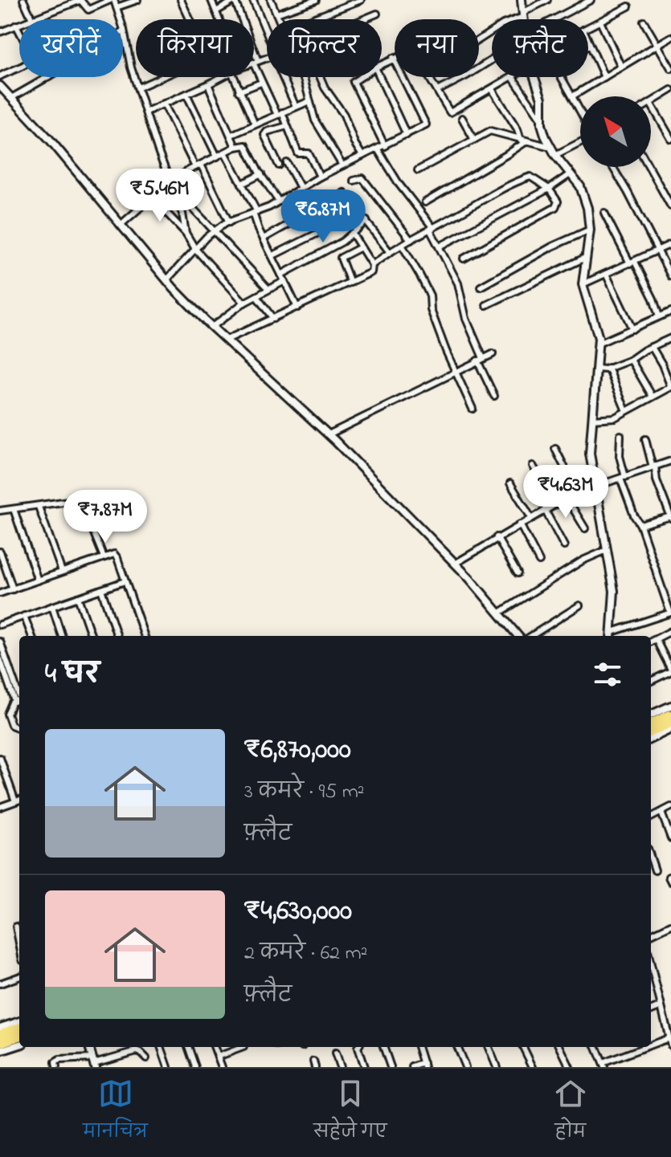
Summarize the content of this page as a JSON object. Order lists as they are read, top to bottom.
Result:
{
  "north": "top left",
  "page": {
    "chip": [
      "खरीदें",
      "किराया",
      "फ़िल्टर",
      "नया",
      "फ़्लैट"
    ],
    "price": [
      "₹5.46M",
      "₹6.87M",
      "₹4.63M",
      "₹7.87M"
    ],
    "heading": "4 घर",
    "list": [
      {
        "name": "₹6,870,000",
        "note": "3 कमरे · 95 m² · फ़्लैट"
      },
      {
        "name": "₹4,630,000",
        "note": "2 कमरे · 62 m² · फ़्लैट"
      }
    ],
    "tabs": ["मानचित्र", "सहेजे गए", "होम"]
  }
}
